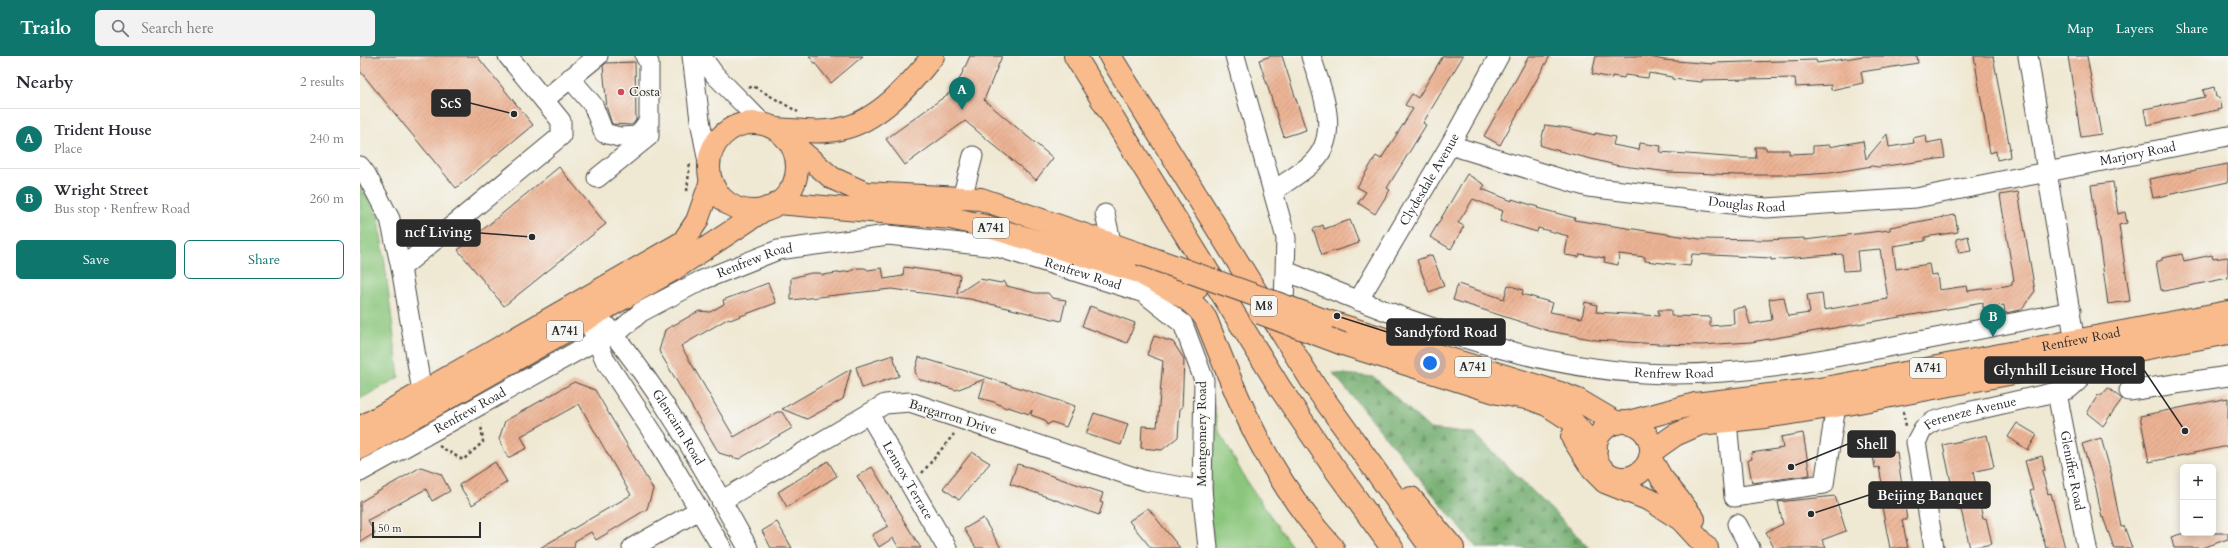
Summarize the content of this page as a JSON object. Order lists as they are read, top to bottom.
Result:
{
  "streets": {
    "main road": ["A741", "Renfrew Road", "M8"],
    "street": [
      "Marjory Road",
      "Clydesdale Avenue",
      "Douglas Road",
      "Fereneze Avenue",
      "Bargarron Drive",
      "Glencairn Road",
      "Montgomery Road",
      "Gleniffer Road",
      "Lennox Terrace"
    ]
  },
  "crossings": [
    ["Marjory Road", "Douglas Road"],
    ["Clydesdale Avenue", "Douglas Road"],
    ["Clydesdale Avenue", "Renfrew Road"],
    ["A741", "Renfrew Road"],
    ["Renfrew Road", "Glencairn Road"],
    ["Renfrew Road", "Montgomery Road"],
    ["Fereneze Avenue", "Gleniffer Road"],
    ["Bargarron Drive", "Glencairn Road"],
    ["Bargarron Drive", "Montgomery Road"],
    ["Bargarron Drive", "Lennox Terrace"]
  ],
  "places": [
    "Costa",
    "ScS",
    "ncf Living",
    "Sandyford Road",
    "Glynhill Leisure Hotel",
    "Shell",
    "Beijing Banquet"
  ],
  "scale_bar": "50 m",
  "page": {
    "header": "Trailo",
    "search": "Search here",
    "nav": ["Map", "Layers", "Share"],
    "heading": ["Nearby", "2 results"],
    "pins": ["A", "B"],
    "list": [
      {
        "mark": "A",
        "name": "Trident House",
        "note": "Place",
        "value": "240 m"
      },
      {
        "mark": "B",
        "name": "Wright Street",
        "note": "Bus stop · Renfrew Road",
        "value": "260 m"
      }
    ],
    "buttons": ["Save", "Share"],
    "map_buttons": ["+", "−"],
    "scale": "50 m"
  }
}
